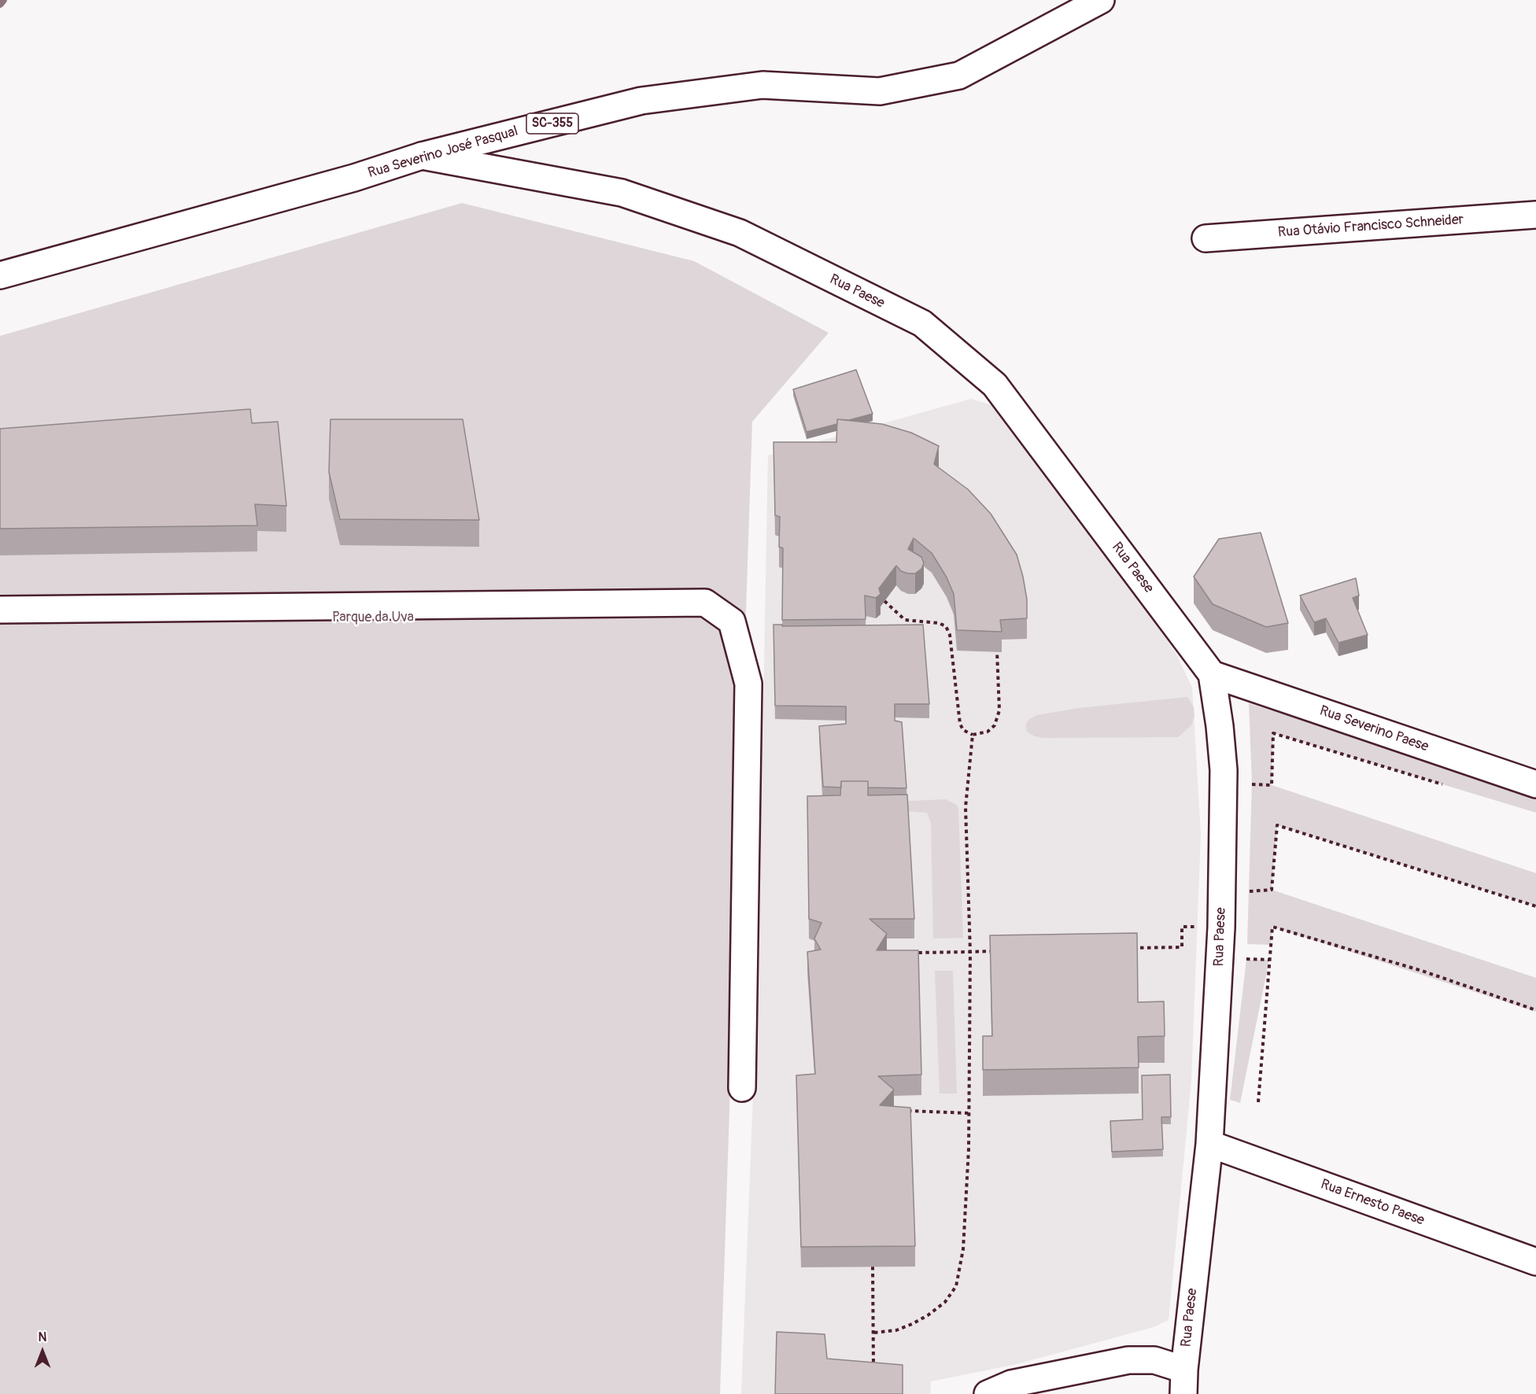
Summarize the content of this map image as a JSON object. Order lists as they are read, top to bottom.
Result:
{
  "streets": {
    "street": [
      "SC-355",
      "Rua Severino José Pasqual",
      "Rua Otávio Francisco Schneider",
      "Rua Paese",
      "Rua Severino Paese",
      "Rua Ernesto Paese"
    ]
  },
  "crossings": [
    ["Rua Severino José Pasqual", "Rua Paese"],
    ["Rua Paese", "Rua Severino Paese"],
    ["Rua Paese", "Rua Ernesto Paese"]
  ],
  "parks": ["Parque da Uva"],
  "north": "top"
}
